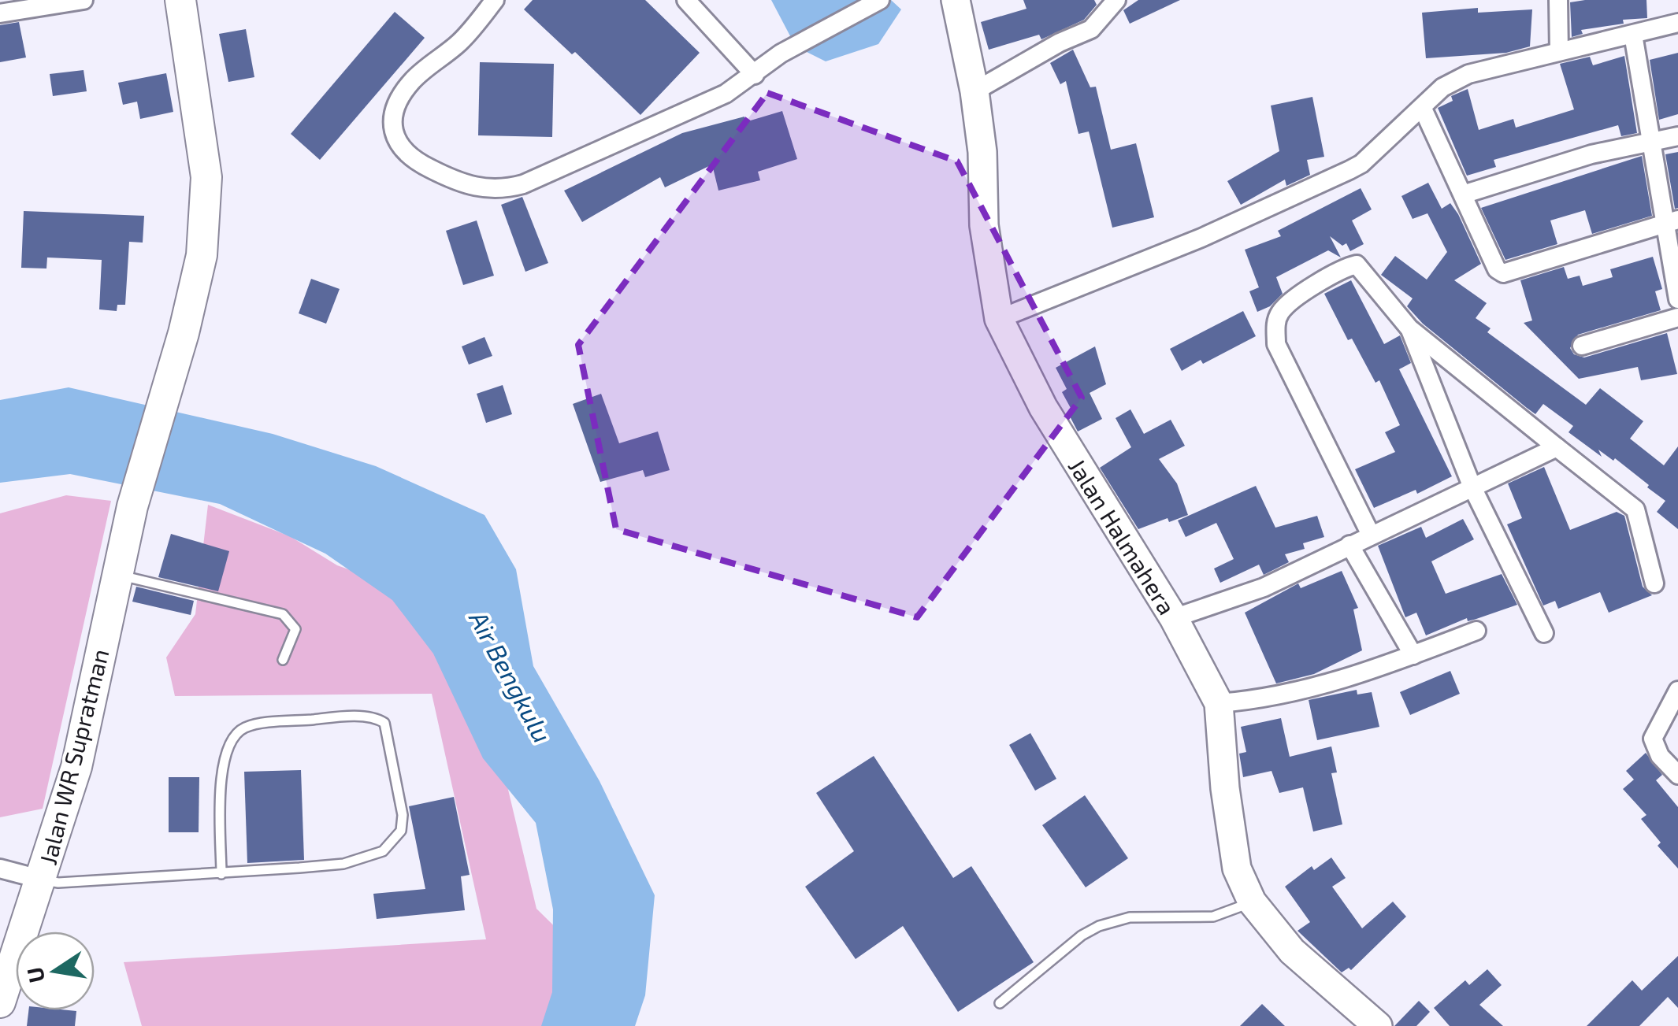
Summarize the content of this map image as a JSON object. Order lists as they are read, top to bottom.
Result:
{
  "streets": {
    "highway": ["Jalan WR Supratman"],
    "main road": ["Jalan Halmahera"]
  },
  "water": ["Air Bengkulu"],
  "north": "left"
}
